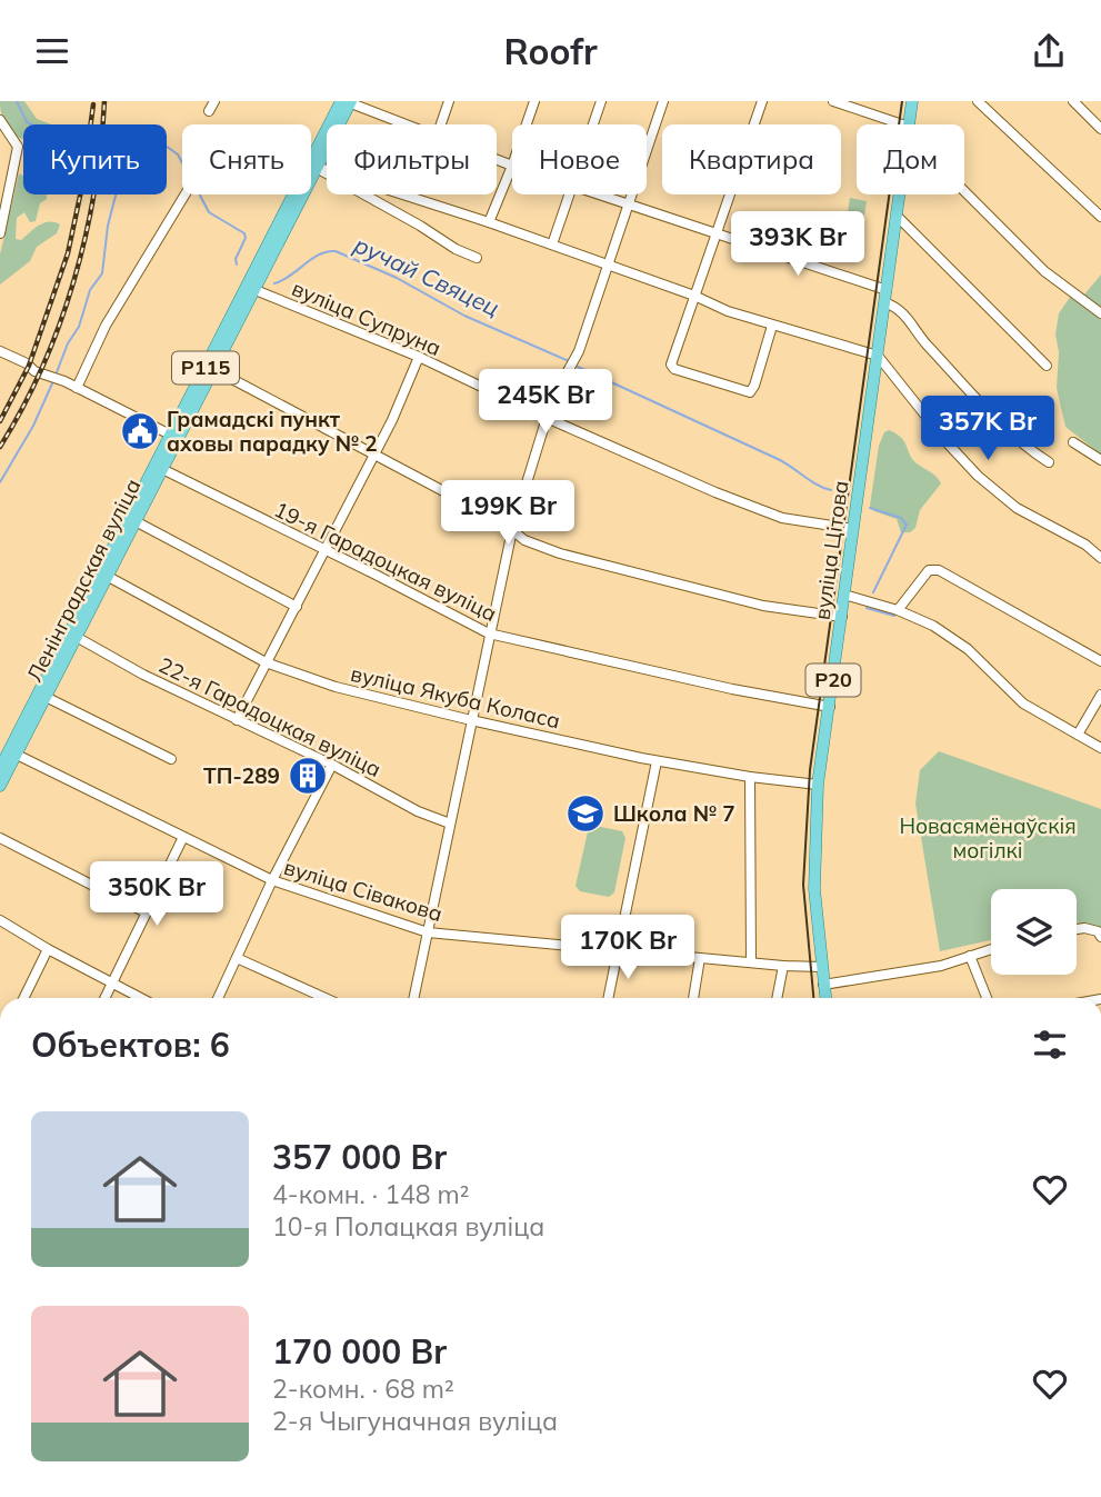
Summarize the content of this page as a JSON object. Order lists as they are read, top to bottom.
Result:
{
  "streets": {
    "main road": [
      "Р115",
      "вуліца Цітова",
      "Ленінградская вуліца",
      "Р20"
    ],
    "street": [
      "вуліца Супруна",
      "19-я Гарадоцкая вуліца",
      "вуліца Якуба Коласа",
      "22-я Гарадоцкая вуліца",
      "вуліца Сівакова"
    ]
  },
  "crossings": [
    ["вуліца Супруна", "вуліца Цітова"],
    ["вуліца Супруна", "Ленінградская вуліца"],
    ["вуліца Цітова", "19-я Гарадоцкая вуліца"],
    ["вуліца Цітова", "вуліца Якуба Коласа"],
    ["вуліца Цітова", "вуліца Сівакова"],
    ["19-я Гарадоцкая вуліца", "Ленінградская вуліца"],
    ["Ленінградская вуліца", "вуліца Якуба Коласа"],
    ["Ленінградская вуліца", "22-я Гарадоцкая вуліца"],
    ["Ленінградская вуліца", "вуліца Сівакова"]
  ],
  "water": ["ручай Свяцец"],
  "parks": ["Новасямёнаўскія могілкі"],
  "places": {
    "public building": ["Грамадскі пункт аховы парадку № 2"],
    "building": ["ТП-289"],
    "school or university": ["Школа № 7"]
  },
  "page": {
    "header": "Roofr",
    "chip": [
      "Купить",
      "Снять",
      "Фильтры",
      "Новое",
      "Квартира",
      "Дом"
    ],
    "price": [
      "393K Br",
      "245K Br",
      "357K Br",
      "199K Br",
      "350K Br",
      "170K Br"
    ],
    "heading": "Объектов: 6",
    "list": [
      {
        "name": "357 000 Br",
        "note": "4-комн. · 148 m² · 10-я Полацкая вуліца"
      },
      {
        "name": "170 000 Br",
        "note": "2-комн. · 68 m² · 2-я Чыгуначная вуліца"
      }
    ]
  }
}
